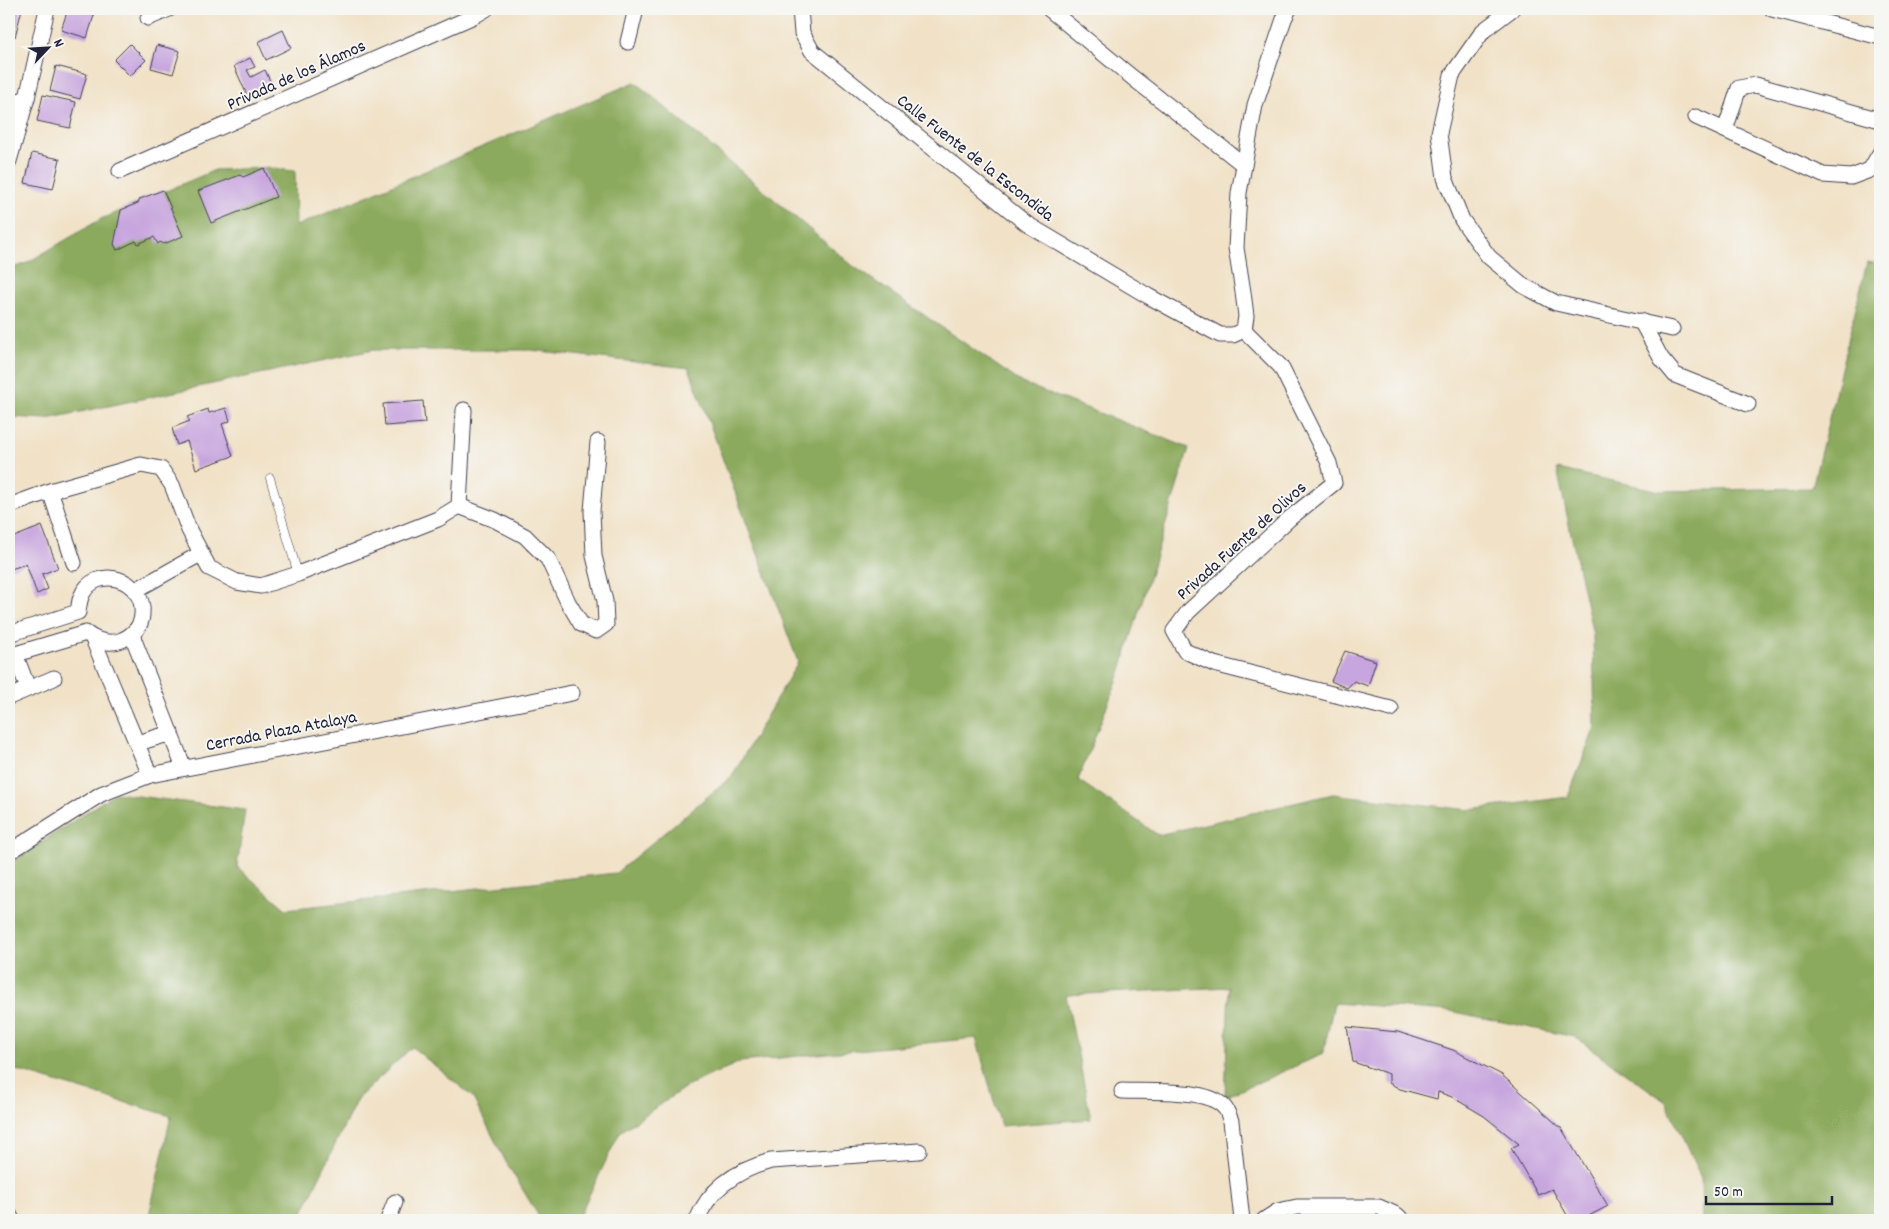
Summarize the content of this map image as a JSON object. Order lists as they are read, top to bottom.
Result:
{
  "streets": {
    "street": [
      "Privada de los Álamos",
      "Calle Fuente de la Escondida",
      "Privada Fuente de Olivos",
      "Cerrada Plaza Atalaya"
    ]
  },
  "crossings": [
    ["Calle Fuente de la Escondida", "Privada Fuente de Olivos"]
  ],
  "scale_bar": "50 m",
  "north": "top right"
}
